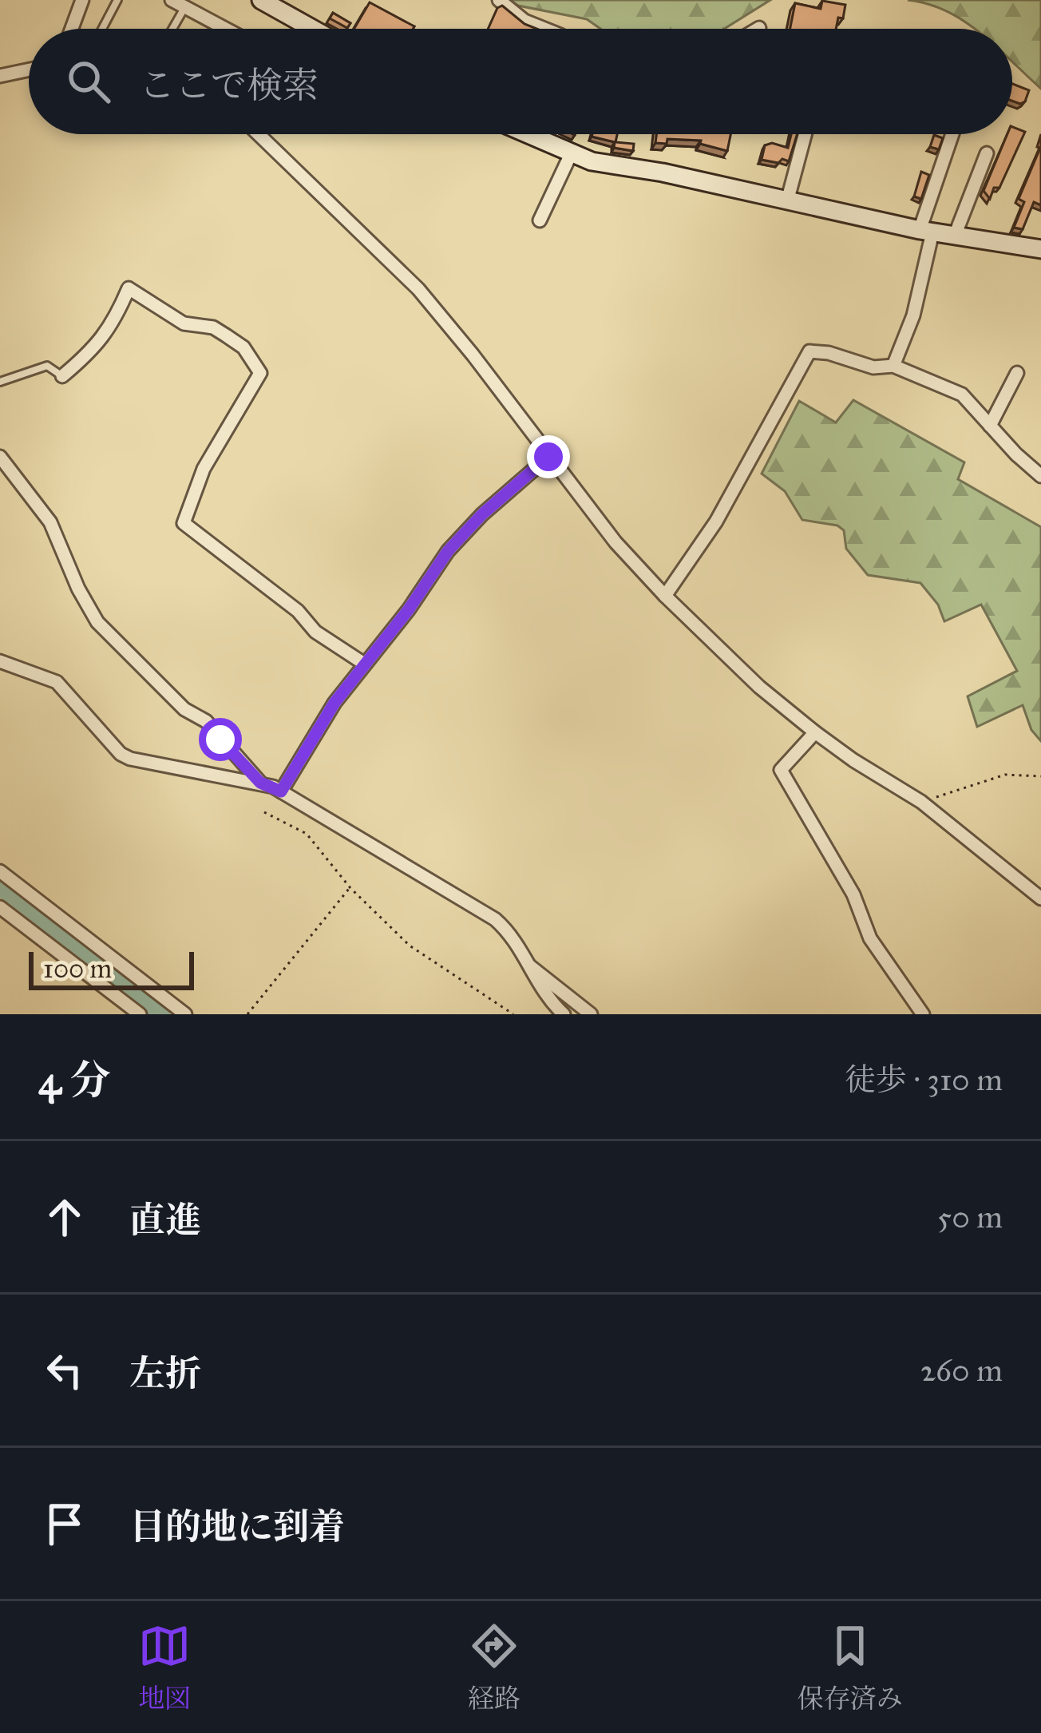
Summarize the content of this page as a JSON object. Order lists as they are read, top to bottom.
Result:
{
  "scale_bar": "100 m",
  "page": {
    "search": "ここで検索",
    "scale": "100 m",
    "heading": ["4 分", "徒歩 · 310 m"],
    "list": [
      ["直進", "50 m"],
      ["左折", "260 m"],
      "目的地に到着"
    ],
    "nav": ["地図", "経路", "保存済み"]
  }
}
